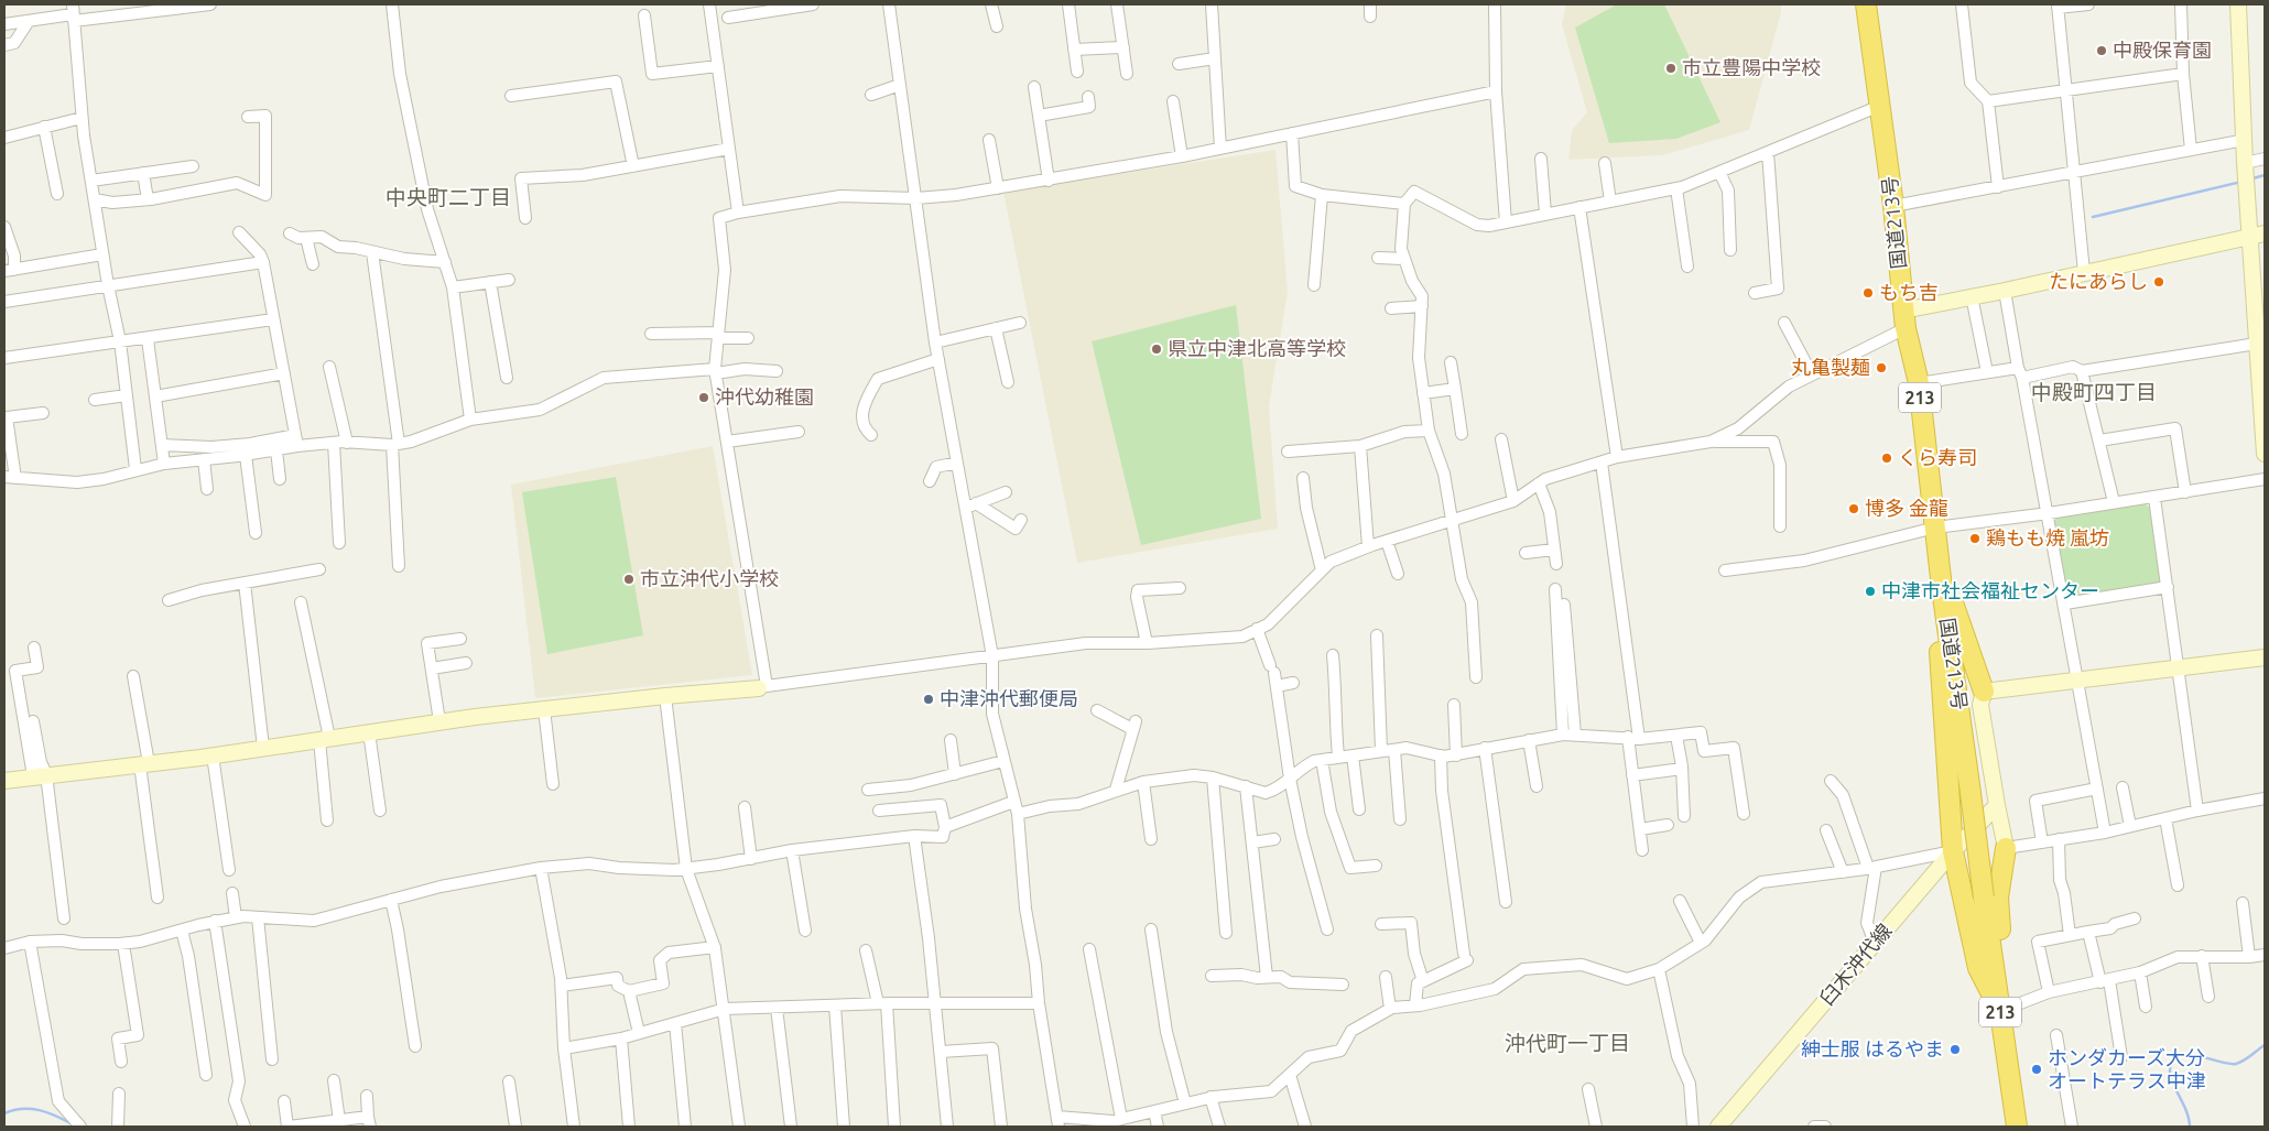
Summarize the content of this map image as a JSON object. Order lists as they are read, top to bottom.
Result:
{
  "streets": {
    "highway": ["国道213号", "213"],
    "street": ["臼木沖代線"]
  },
  "districts": ["中央町二丁目", "中殿町四丁目", "沖代町一丁目"],
  "places": [
    "中殿保育園",
    "市立豊陽中学校",
    "たにあらし",
    "もち吉",
    "県立中津北高等学校",
    "丸亀製麺",
    "沖代幼稚園",
    "くら寿司",
    "博多 金龍",
    "鶏もも焼 嵐坊",
    "市立沖代小学校",
    "中津市社会福祉センター",
    "中津沖代郵便局",
    "紳士服 はるやま",
    "ホンダカーズ大分 オートテラス中津"
  ]
}
